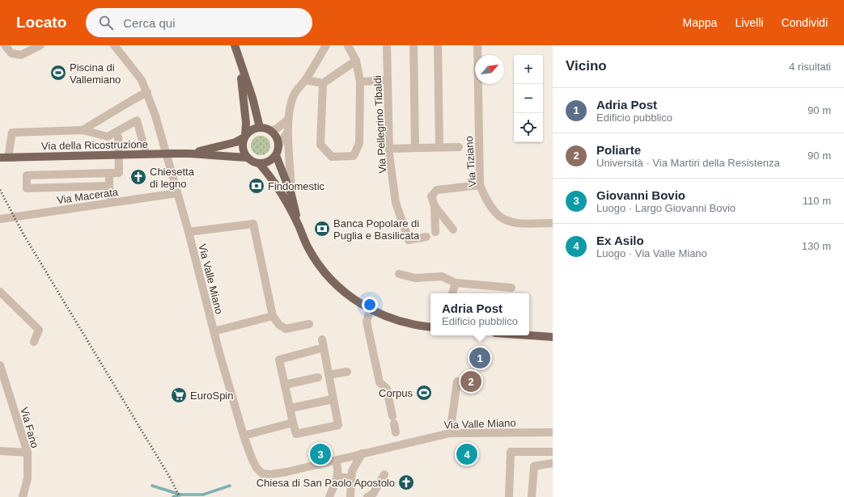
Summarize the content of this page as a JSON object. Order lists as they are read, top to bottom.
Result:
{
  "streets": {
    "main road": ["Via della Ricostruzione"],
    "street": [
      "Via Pellegrino Tibaldi",
      "Via Tiziano",
      "Via Macerata",
      "Via Valle Miano",
      "Via Fano"
    ]
  },
  "crossings": [
    ["Via Macerata", "Via Valle Miano"]
  ],
  "places": {
    "sports": ["Piscina di Vallemiano", "Corpus"],
    "church": ["Chiesetta di legno", "Chiesa di San Paolo Apostolo"],
    "bank": ["Findomestic", "Banca Popolare di Puglia e Basilicata"],
    "supermarket": ["EuroSpin"]
  },
  "north": "top right",
  "page": {
    "header": "Locato",
    "search": "Cerca qui",
    "nav": ["Mappa", "Livelli", "Condividi"],
    "heading": ["Vicino", "4 risultati"],
    "map_buttons": ["+", "−"],
    "list": [
      {
        "mark": "1",
        "name": "Adria Post",
        "note": "Edificio pubblico",
        "value": "90 m"
      },
      {
        "mark": "2",
        "name": "Poliarte",
        "note": "Università · Via Martiri della Resistenza",
        "value": "90 m"
      },
      {
        "mark": "3",
        "name": "Giovanni Bovio",
        "note": "Luogo · Largo Giovanni Bovio",
        "value": "110 m"
      },
      {
        "mark": "4",
        "name": "Ex Asilo",
        "note": "Luogo · Via Valle Miano",
        "value": "130 m"
      }
    ],
    "popup": ["Adria Post", "Edificio pubblico"],
    "pins": [
      "1",
      "2",
      "3",
      "4"
    ]
  }
}
